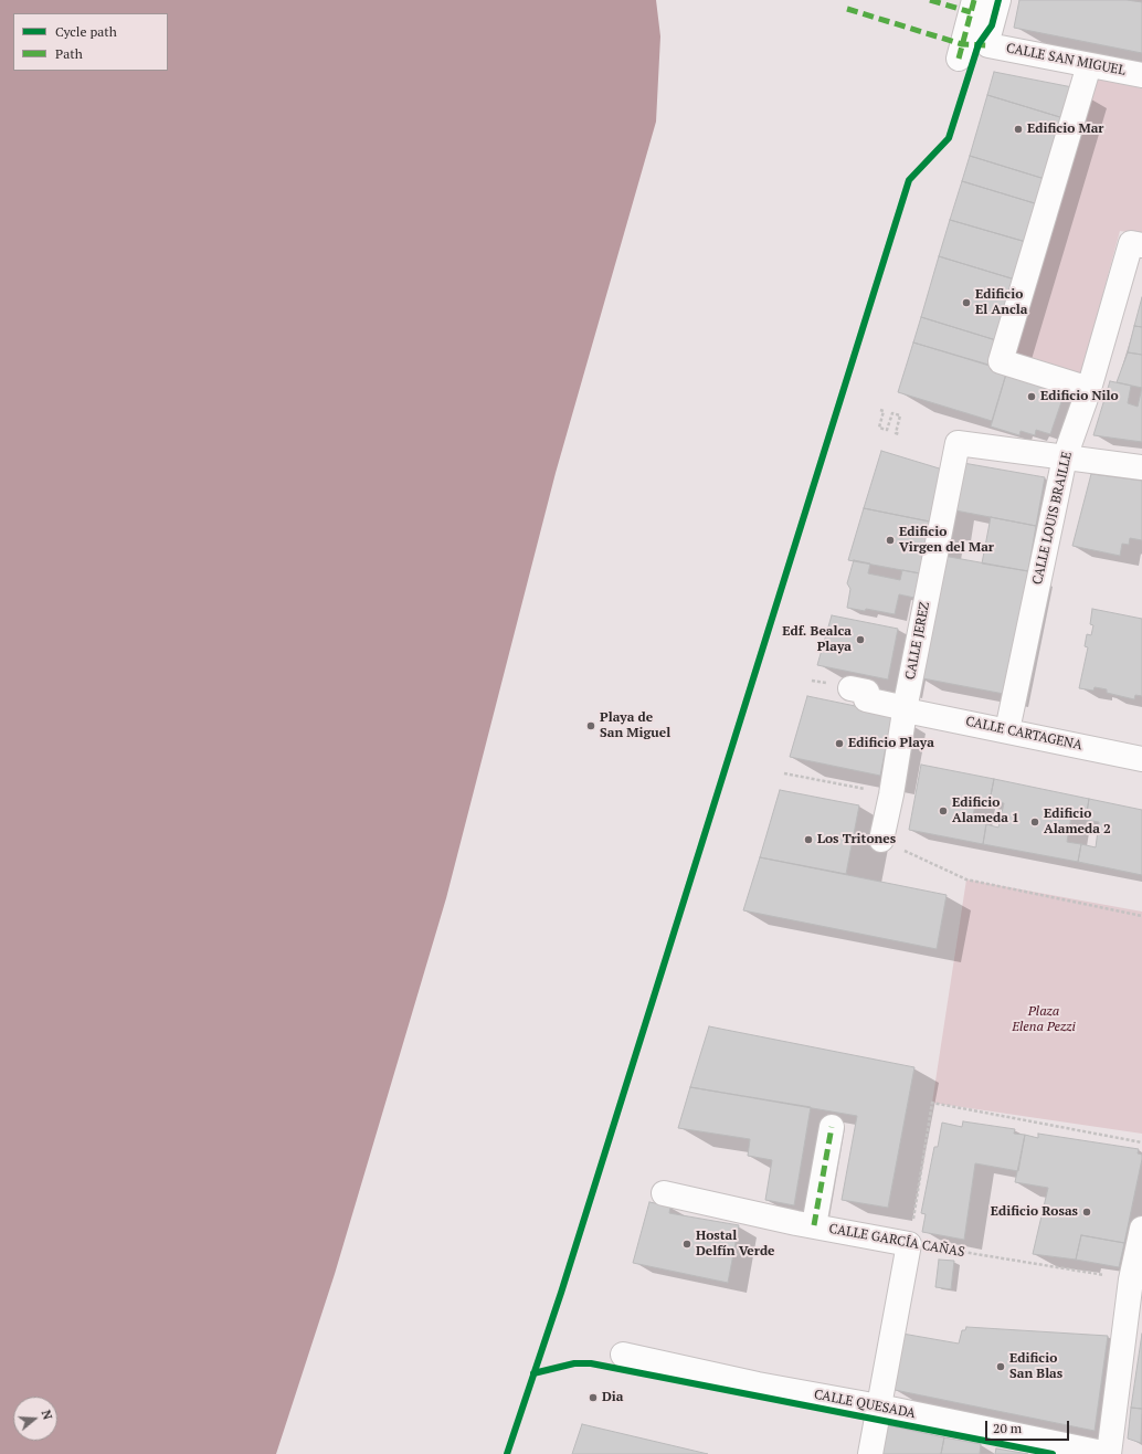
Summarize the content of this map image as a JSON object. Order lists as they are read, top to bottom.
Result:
{
  "streets": {
    "street": [
      "CALLE SAN MIGUEL",
      "CALLE LOUIS BRAILLE",
      "CALLE JEREZ",
      "CALLE CARTAGENA",
      "CALLE GARCÍA CAÑAS",
      "CALLE QUESADA"
    ]
  },
  "crossings": [
    ["CALLE LOUIS BRAILLE", "CALLE JEREZ"],
    ["CALLE LOUIS BRAILLE", "CALLE CARTAGENA"],
    ["CALLE JEREZ", "CALLE CARTAGENA"]
  ],
  "parks": ["Plaza Elena Pezzi"],
  "places": [
    "Edificio Mar",
    "Edificio El Ancla",
    "Edificio Nilo",
    "Edificio Virgen del Mar",
    "Edf. Bealca Playa",
    "Playa de San Miguel",
    "Edificio Playa",
    "Edificio Alameda 1",
    "Edificio Alameda 2",
    "Los Tritones",
    "Edificio Rosas",
    "Hostal Delfín Verde",
    "Edificio San Blas",
    "Dia"
  ],
  "legend": ["Cycle path", "Path"],
  "scale_bar": "20 m",
  "north": "right"
}
